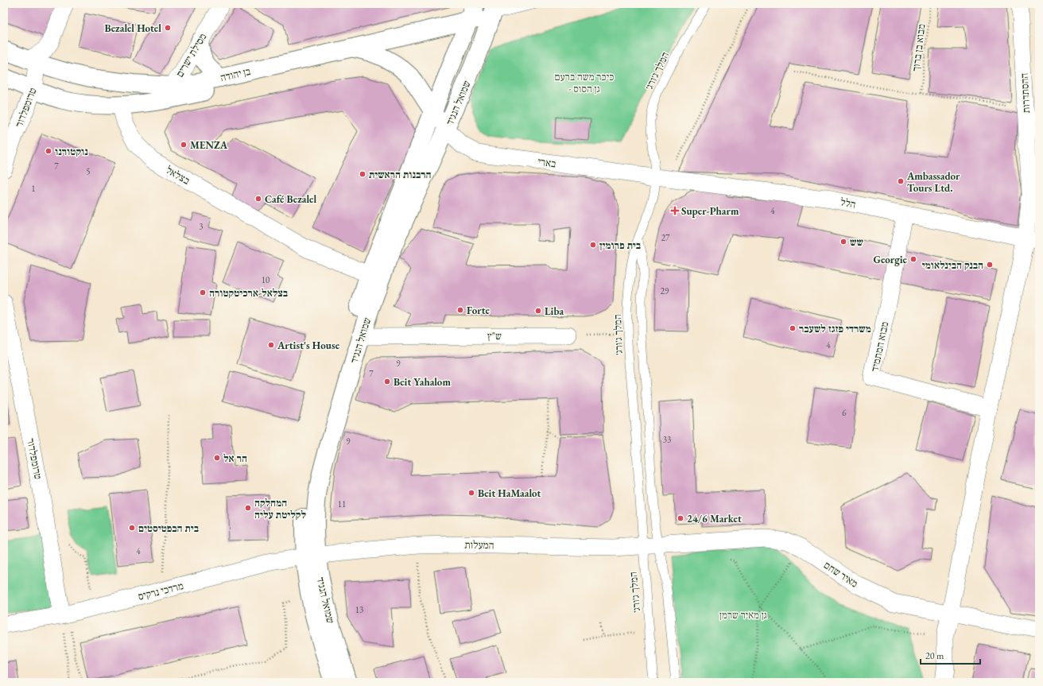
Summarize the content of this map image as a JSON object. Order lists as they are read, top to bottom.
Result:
{
  "streets": {
    "street": [
      "מסילת ישרים",
      "בן יהודה",
      "ההסתדרות",
      "שמואל הנגיד",
      "טרומפלדור",
      "בארי",
      "בצלאל",
      "הלל",
      "ש\"ץ",
      "מבוא המתמיד",
      "המעלות",
      "מאיר שחם",
      "מרדכי נרקיס"
    ],
    "lane": ["המלך ג׳ורג׳"],
    "path": ["מבוא בן ברוך"]
  },
  "crossings": [
    ["מסילת ישרים", "בן יהודה"],
    ["המלך ג׳ורג׳", "בארי"],
    ["המלך ג׳ורג׳", "הלל"],
    ["המלך ג׳ורג׳", "המעלות"],
    ["המלך ג׳ורג׳", "מאיר שחם"],
    ["בן יהודה", "שמואל הנגיד"],
    ["בן יהודה", "טרומפלדור"],
    ["בן יהודה", "בצלאל"],
    ["ההסתדרות", "הלל"],
    ["שמואל הנגיד", "בארי"],
    ["שמואל הנגיד", "בצלאל"],
    ["שמואל הנגיד", "ש\"ץ"],
    ["שמואל הנגיד", "המעלות"],
    ["שמואל הנגיד", "מרדכי נרקיס"],
    ["טרומפלדור", "מרדכי נרקיס"],
    ["בארי", "הלל"],
    ["הלל", "מבוא המתמיד"],
    ["המעלות", "מאיר שחם"],
    ["המעלות", "מרדכי נרקיס"]
  ],
  "parks": ["כיכר משה ברעם - גן הסוס", "גן מאיר שרמן"],
  "places": {
    "other": [
      "Bezalel Hotel",
      "MENZA",
      "נוקטורנו",
      "הרבנות הראשית",
      "Ambassador Tours Ltd.",
      "Café Bezalel",
      "שש",
      "בית פרומין",
      "Georgie",
      "הבנק הבינלאומי",
      "בצלאל-ארכיטקטורה",
      "Forte",
      "Liba",
      "משרדי פזגז לשעבר",
      "Artist's House",
      "Beit Yahalom",
      "הר אל",
      "Beit HaMaalot",
      "המחלקה לקליטת עליה",
      "24/6 Market",
      "בית הבפטיסטים"
    ],
    "health": ["Super-Pharm"]
  },
  "house_numbers": [
    "7",
    "5",
    "1",
    "4",
    "3",
    "27",
    "10",
    "29",
    "4",
    "9",
    "7",
    "6",
    "33",
    "9",
    "11",
    "4",
    "13"
  ],
  "scale_bar": "20 m"
}
